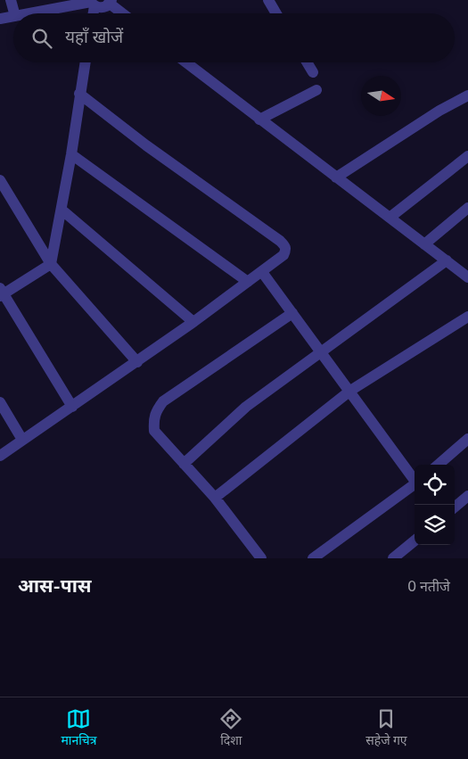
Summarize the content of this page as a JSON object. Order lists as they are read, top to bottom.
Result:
{
  "north": "right",
  "page": {
    "search": "यहाँ खोजें",
    "heading": ["आस-पास", "0 नतीजे"],
    "nav": ["मानचित्र", "दिशा", "सहेजे गए"]
  }
}
